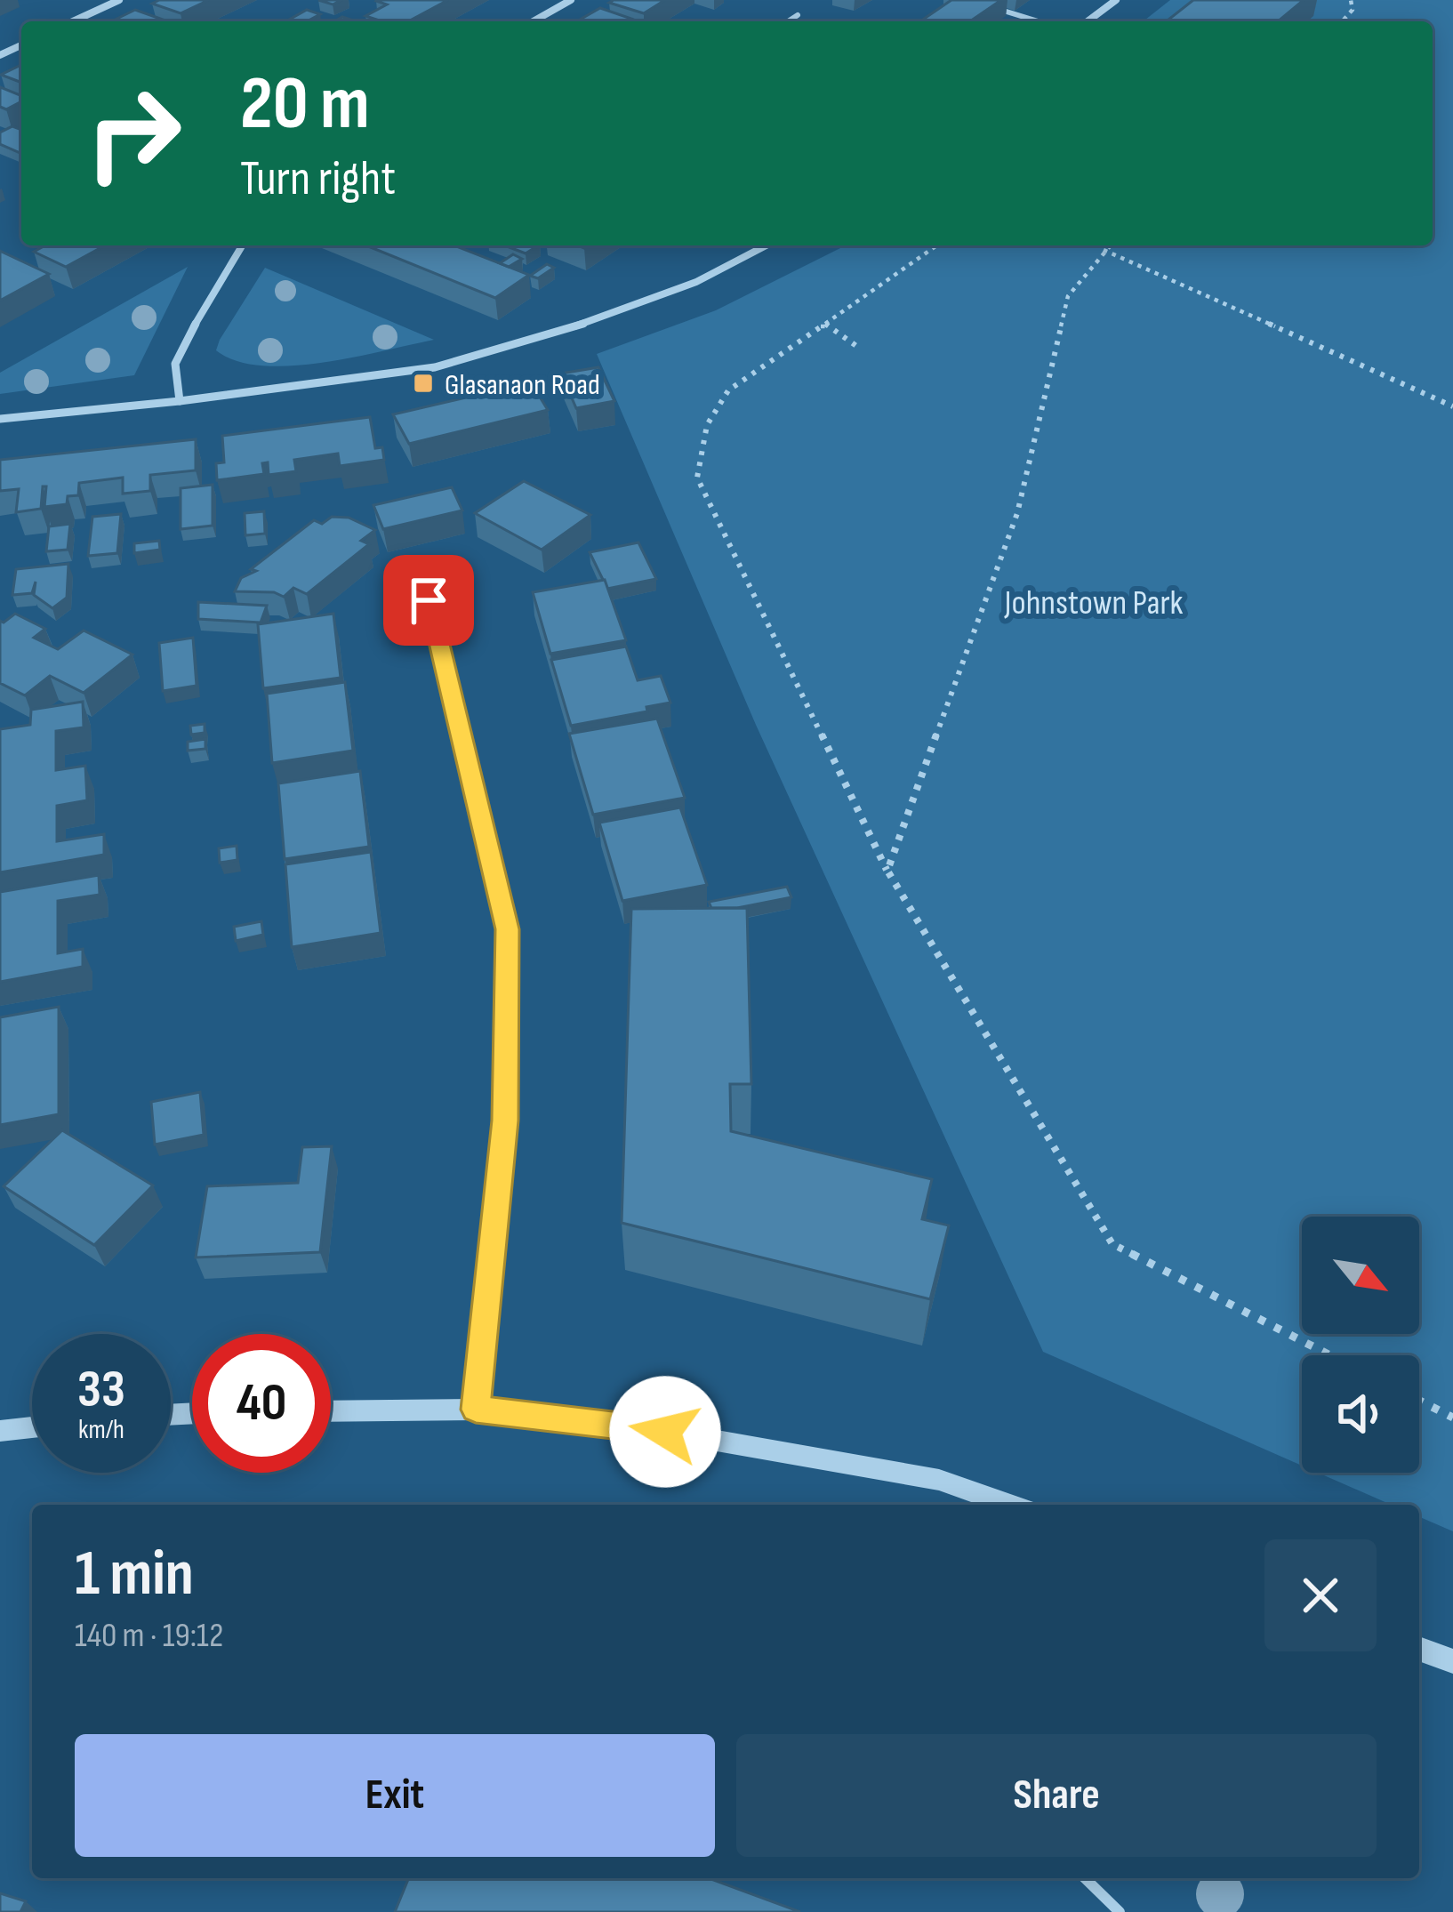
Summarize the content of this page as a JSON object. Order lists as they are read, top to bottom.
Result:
{
  "parks": ["Johnstown Park"],
  "places": {
    "transit": ["Glasanaon Road"]
  },
  "north": "bottom right",
  "page": {
    "turn": ["20 m", "Turn right"],
    "speed": "33 km/h",
    "limit": "40",
    "heading": ["1 min", "140 m · 19:12"],
    "buttons": ["Exit", "Share"]
  }
}
